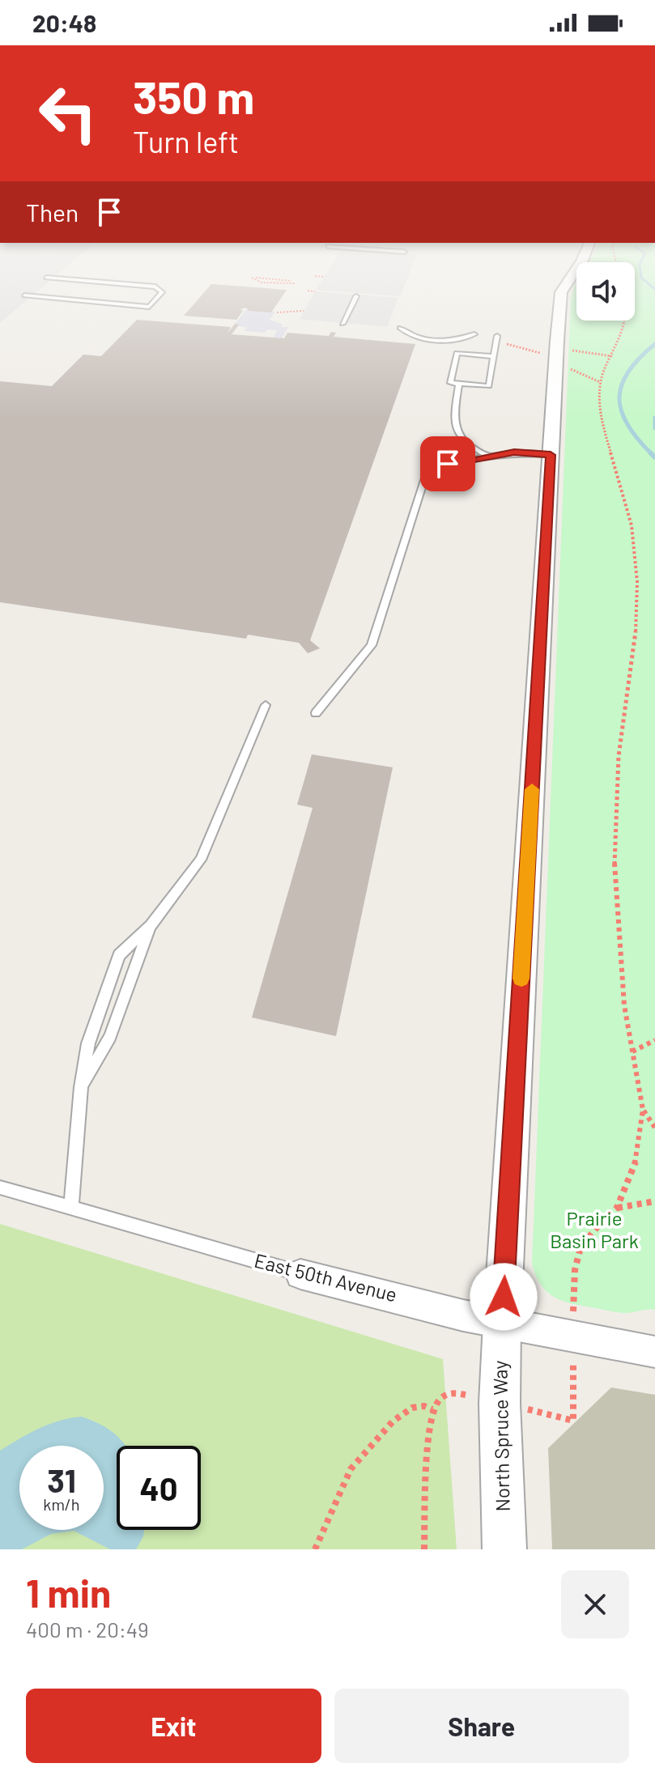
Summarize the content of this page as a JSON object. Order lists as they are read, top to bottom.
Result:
{
  "streets": {
    "street": ["East 50th Avenue", "North Spruce Way"]
  },
  "crossings": [
    ["East 50th Avenue", "North Spruce Way"]
  ],
  "parks": ["Prairie Basin Park"],
  "page": {
    "status": "20:48",
    "turn": ["350 m", "Turn left"],
    "then": "Then",
    "speed": "31 km/h",
    "limit": "40",
    "heading": ["1 min", "400 m · 20:49"],
    "buttons": ["Exit", "Share"]
  }
}
